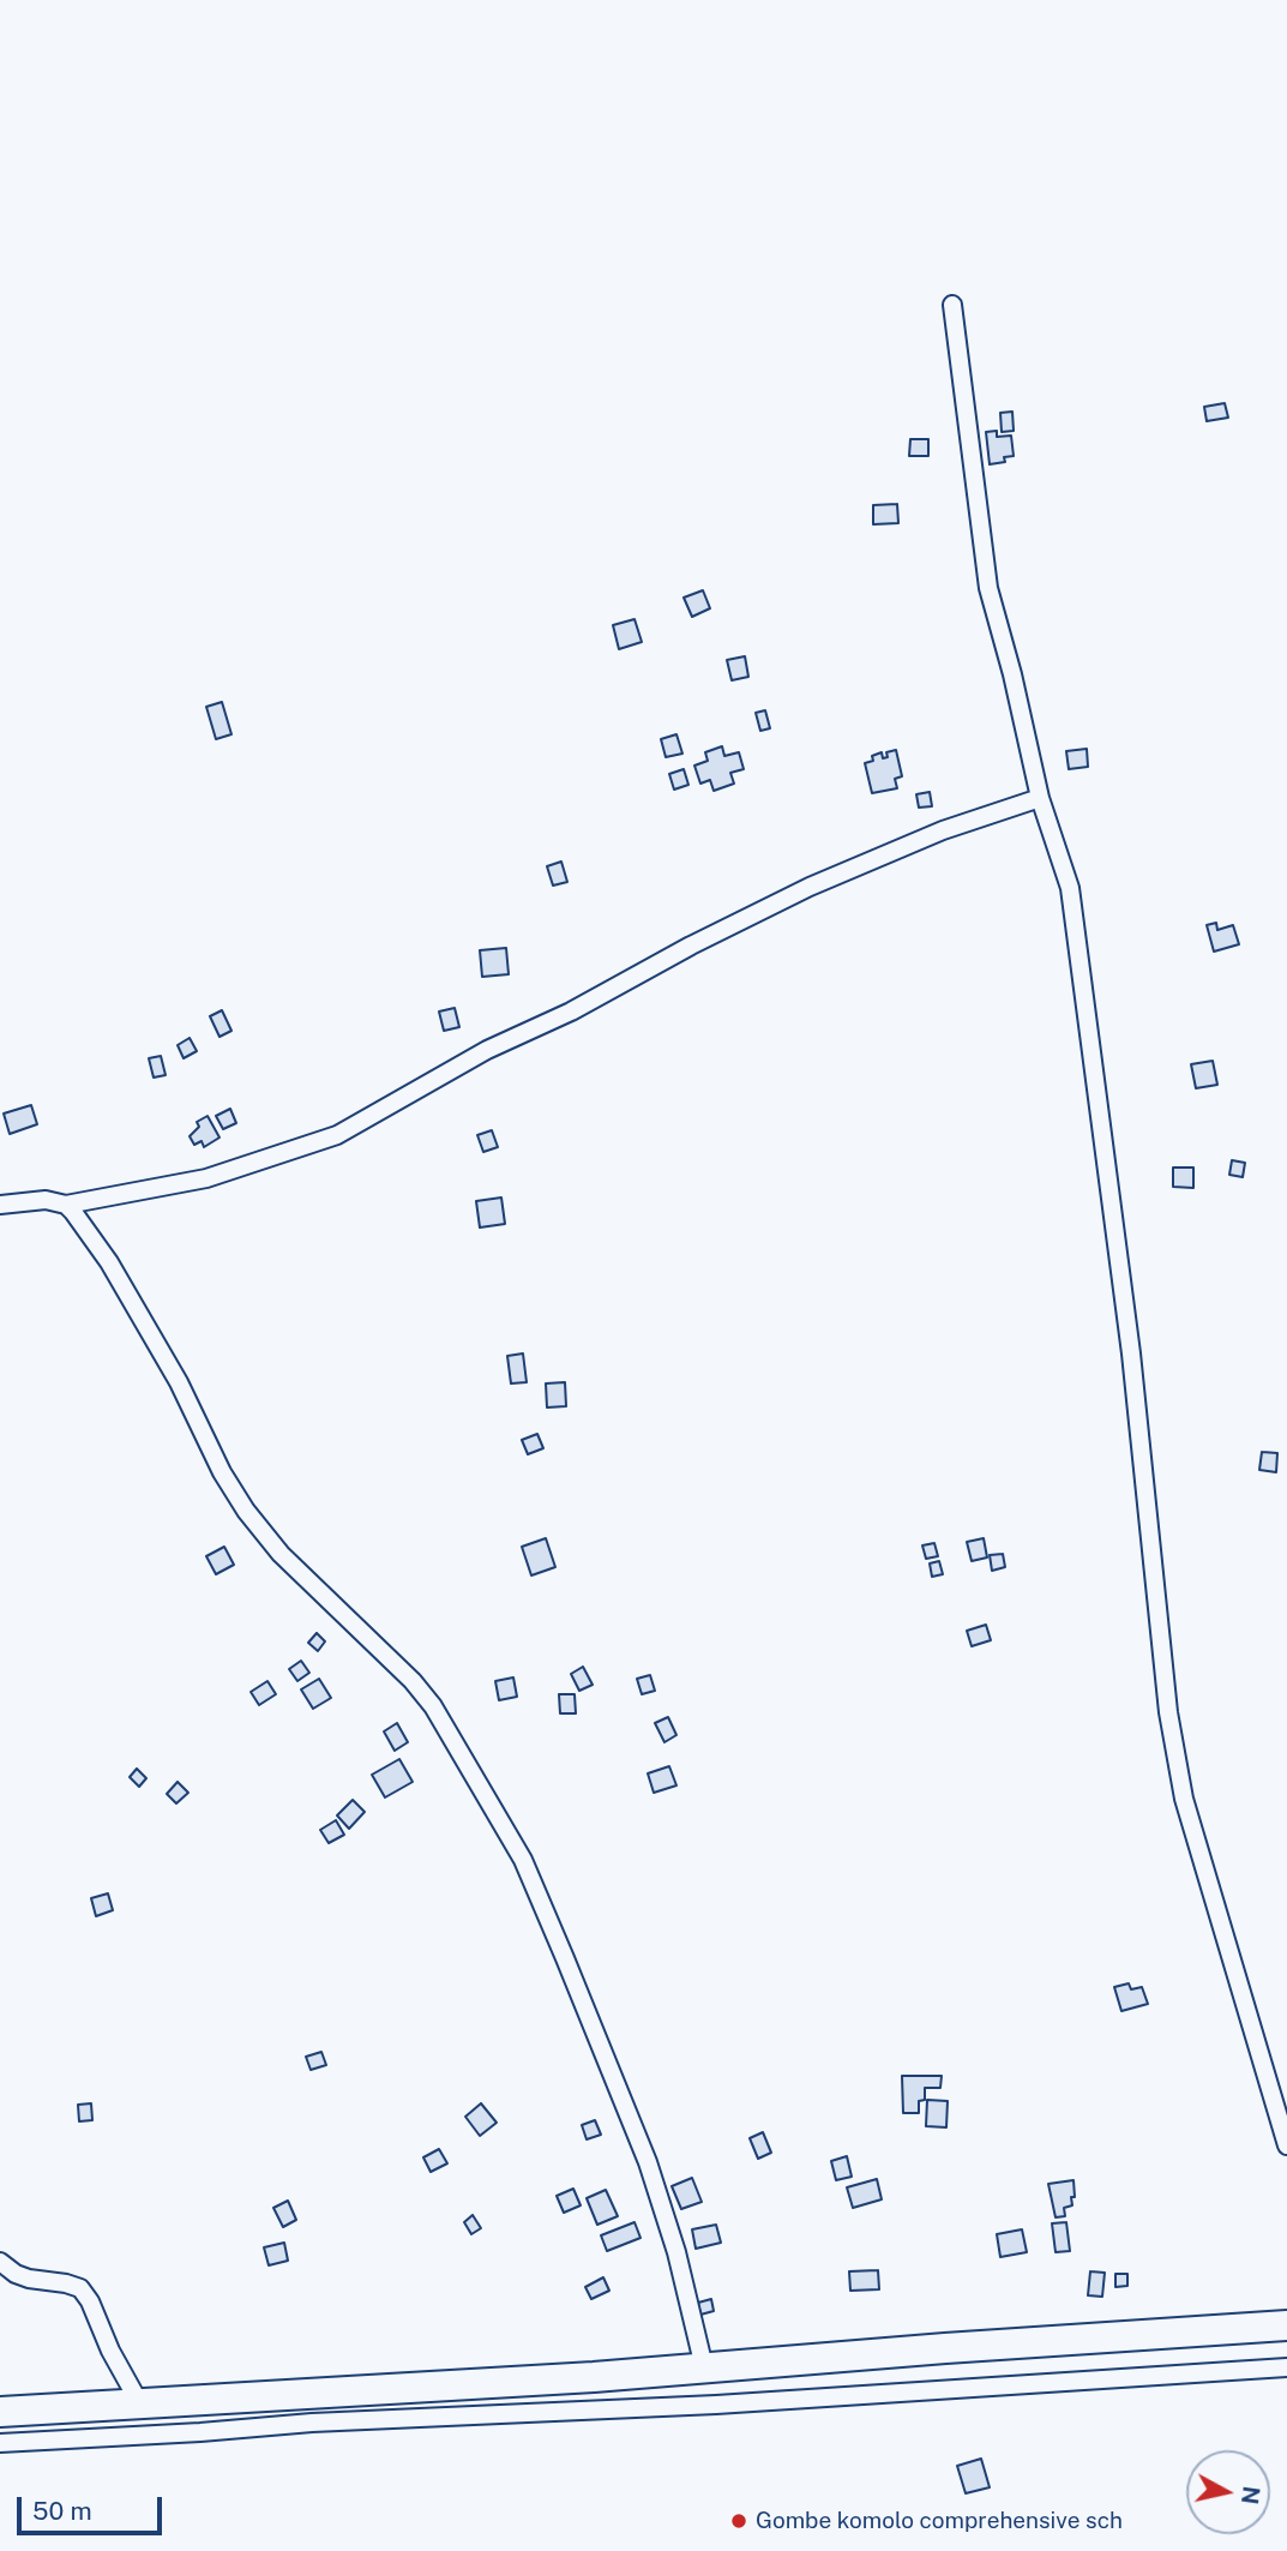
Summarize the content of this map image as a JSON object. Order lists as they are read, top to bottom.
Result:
{
  "places": ["Gombe komolo comprehensive sch"],
  "scale_bar": "50 m",
  "north": "right"
}
